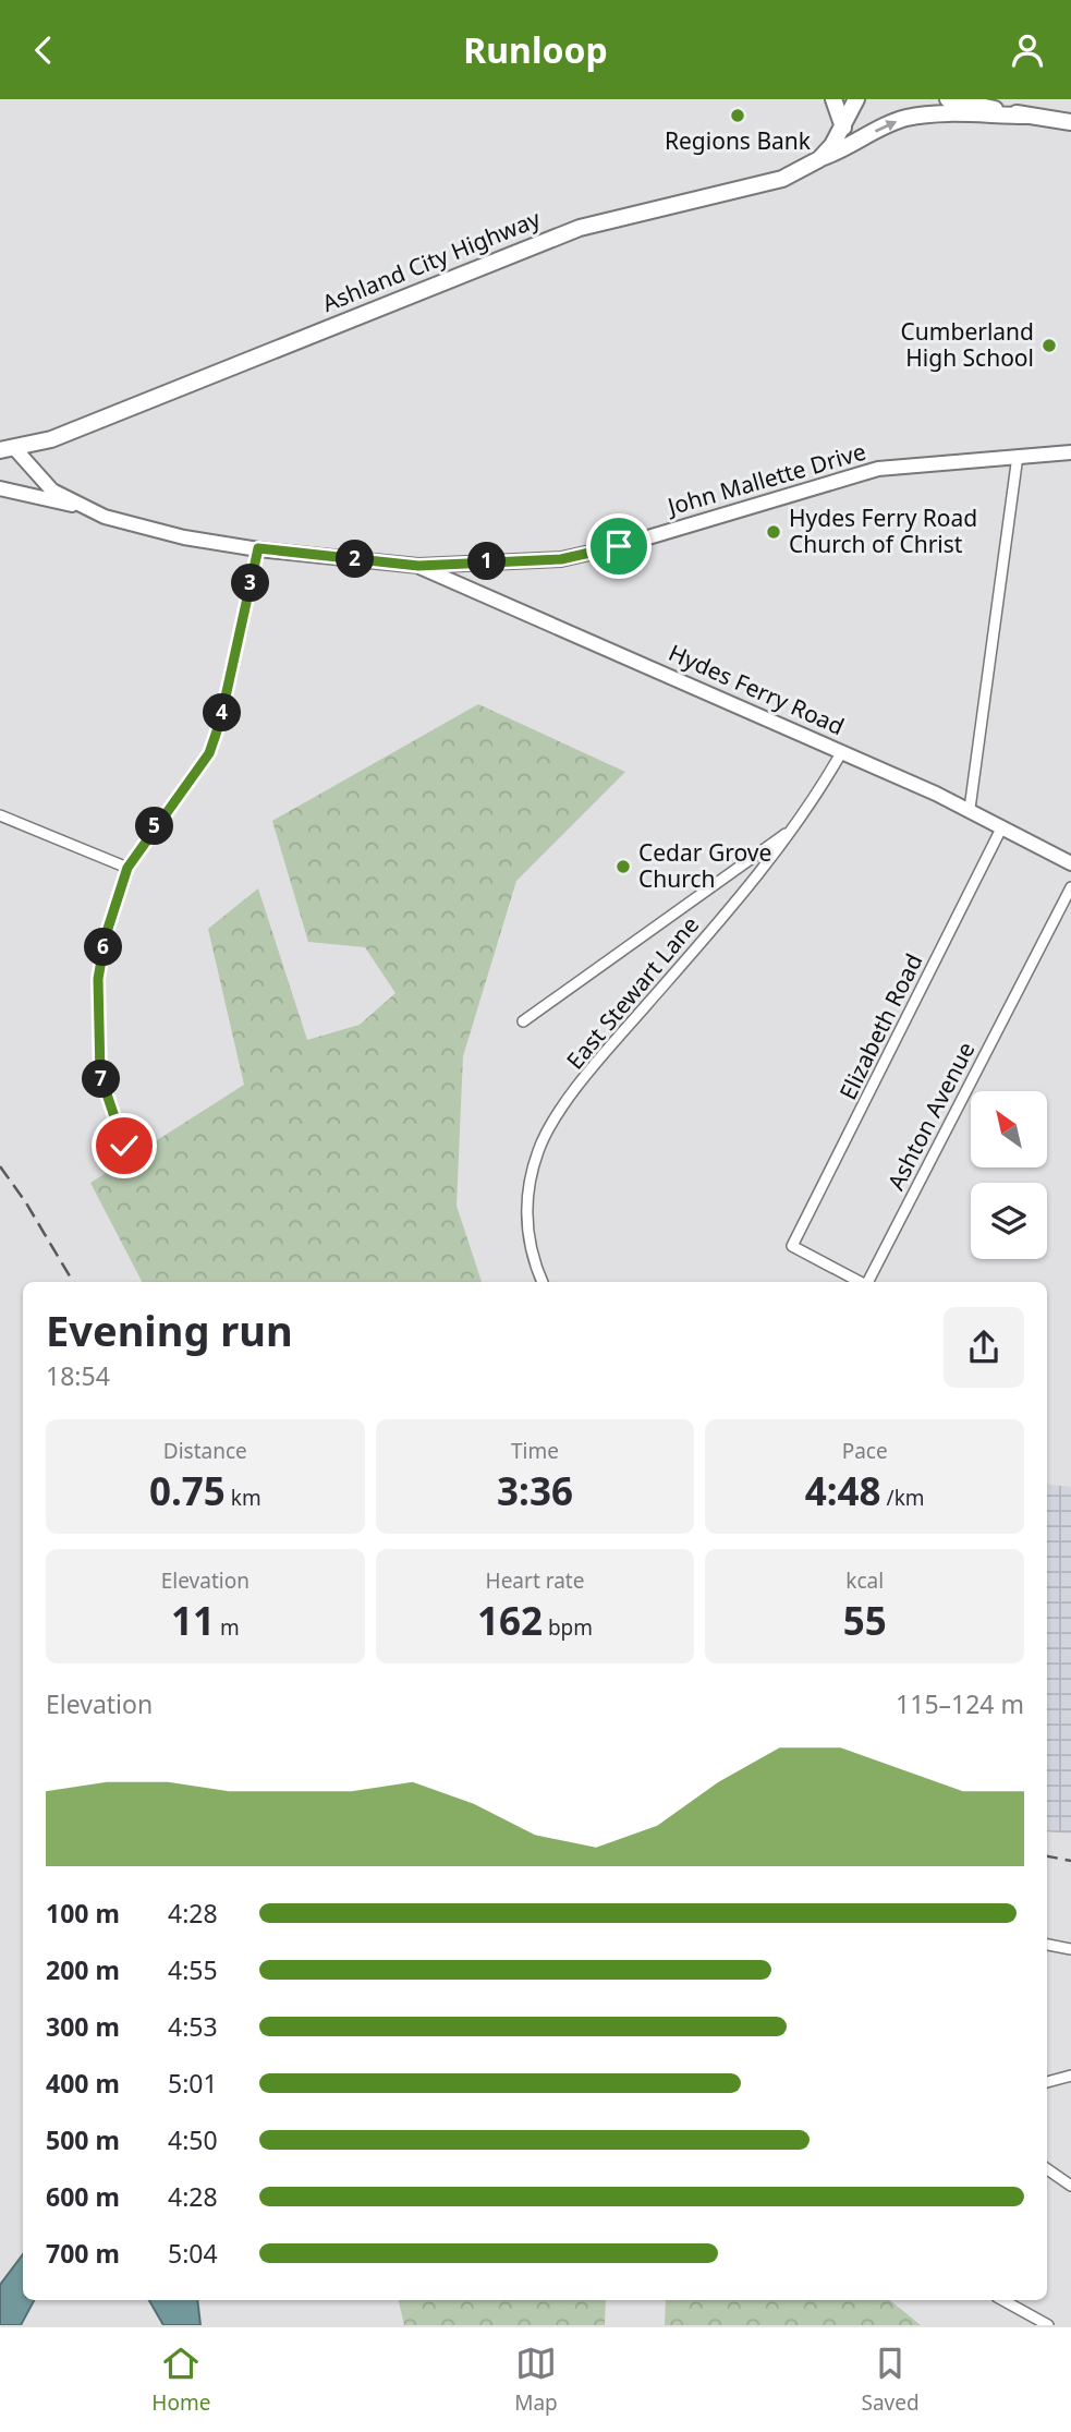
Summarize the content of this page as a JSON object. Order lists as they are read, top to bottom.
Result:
{
  "streets": {
    "main road": ["Ashland City Highway"],
    "street": [
      "John Mallette Drive",
      "Hydes Ferry Road",
      "East Stewart Lane",
      "Elizabeth Road",
      "Ashton Avenue"
    ]
  },
  "crossings": [
    ["John Mallette Drive", "Hydes Ferry Road"],
    ["Hydes Ferry Road", "East Stewart Lane"],
    ["Hydes Ferry Road", "Elizabeth Road"],
    ["Elizabeth Road", "Ashton Avenue"]
  ],
  "places": [
    "Regions Bank",
    "Cumberland High School",
    "Hydes Ferry Road Church of Christ",
    "Cedar Grove Church"
  ],
  "north": "top left",
  "page": {
    "header": "Runloop",
    "pins": [
      "2",
      "1",
      "3",
      "4",
      "5",
      "6",
      "7"
    ],
    "heading": ["Evening run", "18:54"],
    "stats": [
      ["Distance", "0.75 km"],
      ["Time", "3:36"],
      ["Pace", "4:48 /km"],
      ["Elevation", "11 m"],
      ["Heart rate", "162 bpm"],
      ["kcal", "55"]
    ],
    "chart": ["Elevation", "115–124 m"],
    "list": [
      {
        "name": "100 m",
        "note": "4:28"
      },
      {
        "name": "200 m",
        "note": "4:55"
      },
      {
        "name": "300 m",
        "note": "4:53"
      },
      {
        "name": "400 m",
        "note": "5:01"
      },
      {
        "name": "500 m",
        "note": "4:50"
      },
      {
        "name": "600 m",
        "note": "4:28"
      },
      {
        "name": "700 m",
        "note": "5:04"
      }
    ],
    "tabs": ["Home", "Map", "Saved"]
  }
}
